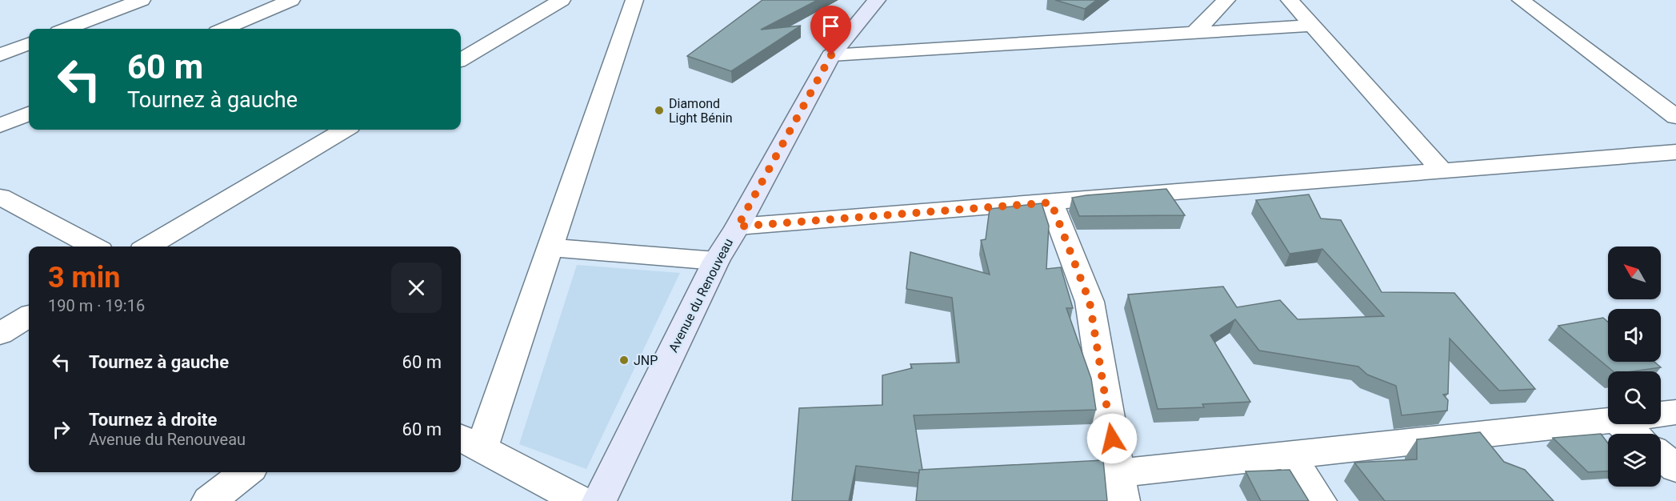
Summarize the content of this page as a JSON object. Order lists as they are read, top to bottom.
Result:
{
  "streets": {
    "main road": ["Avenue du Renouveau"]
  },
  "places": ["Diamond Light Bénin", "JNP"],
  "north": "top left",
  "page": {
    "turn": ["60 m", "Tournez à gauche"],
    "heading": ["3 min", "190 m · 19:16"],
    "list": [
      {
        "name": "Tournez à gauche",
        "value": "60 m"
      },
      {
        "name": "Tournez à droite",
        "note": "Avenue du Renouveau",
        "value": "60 m"
      }
    ]
  }
}
